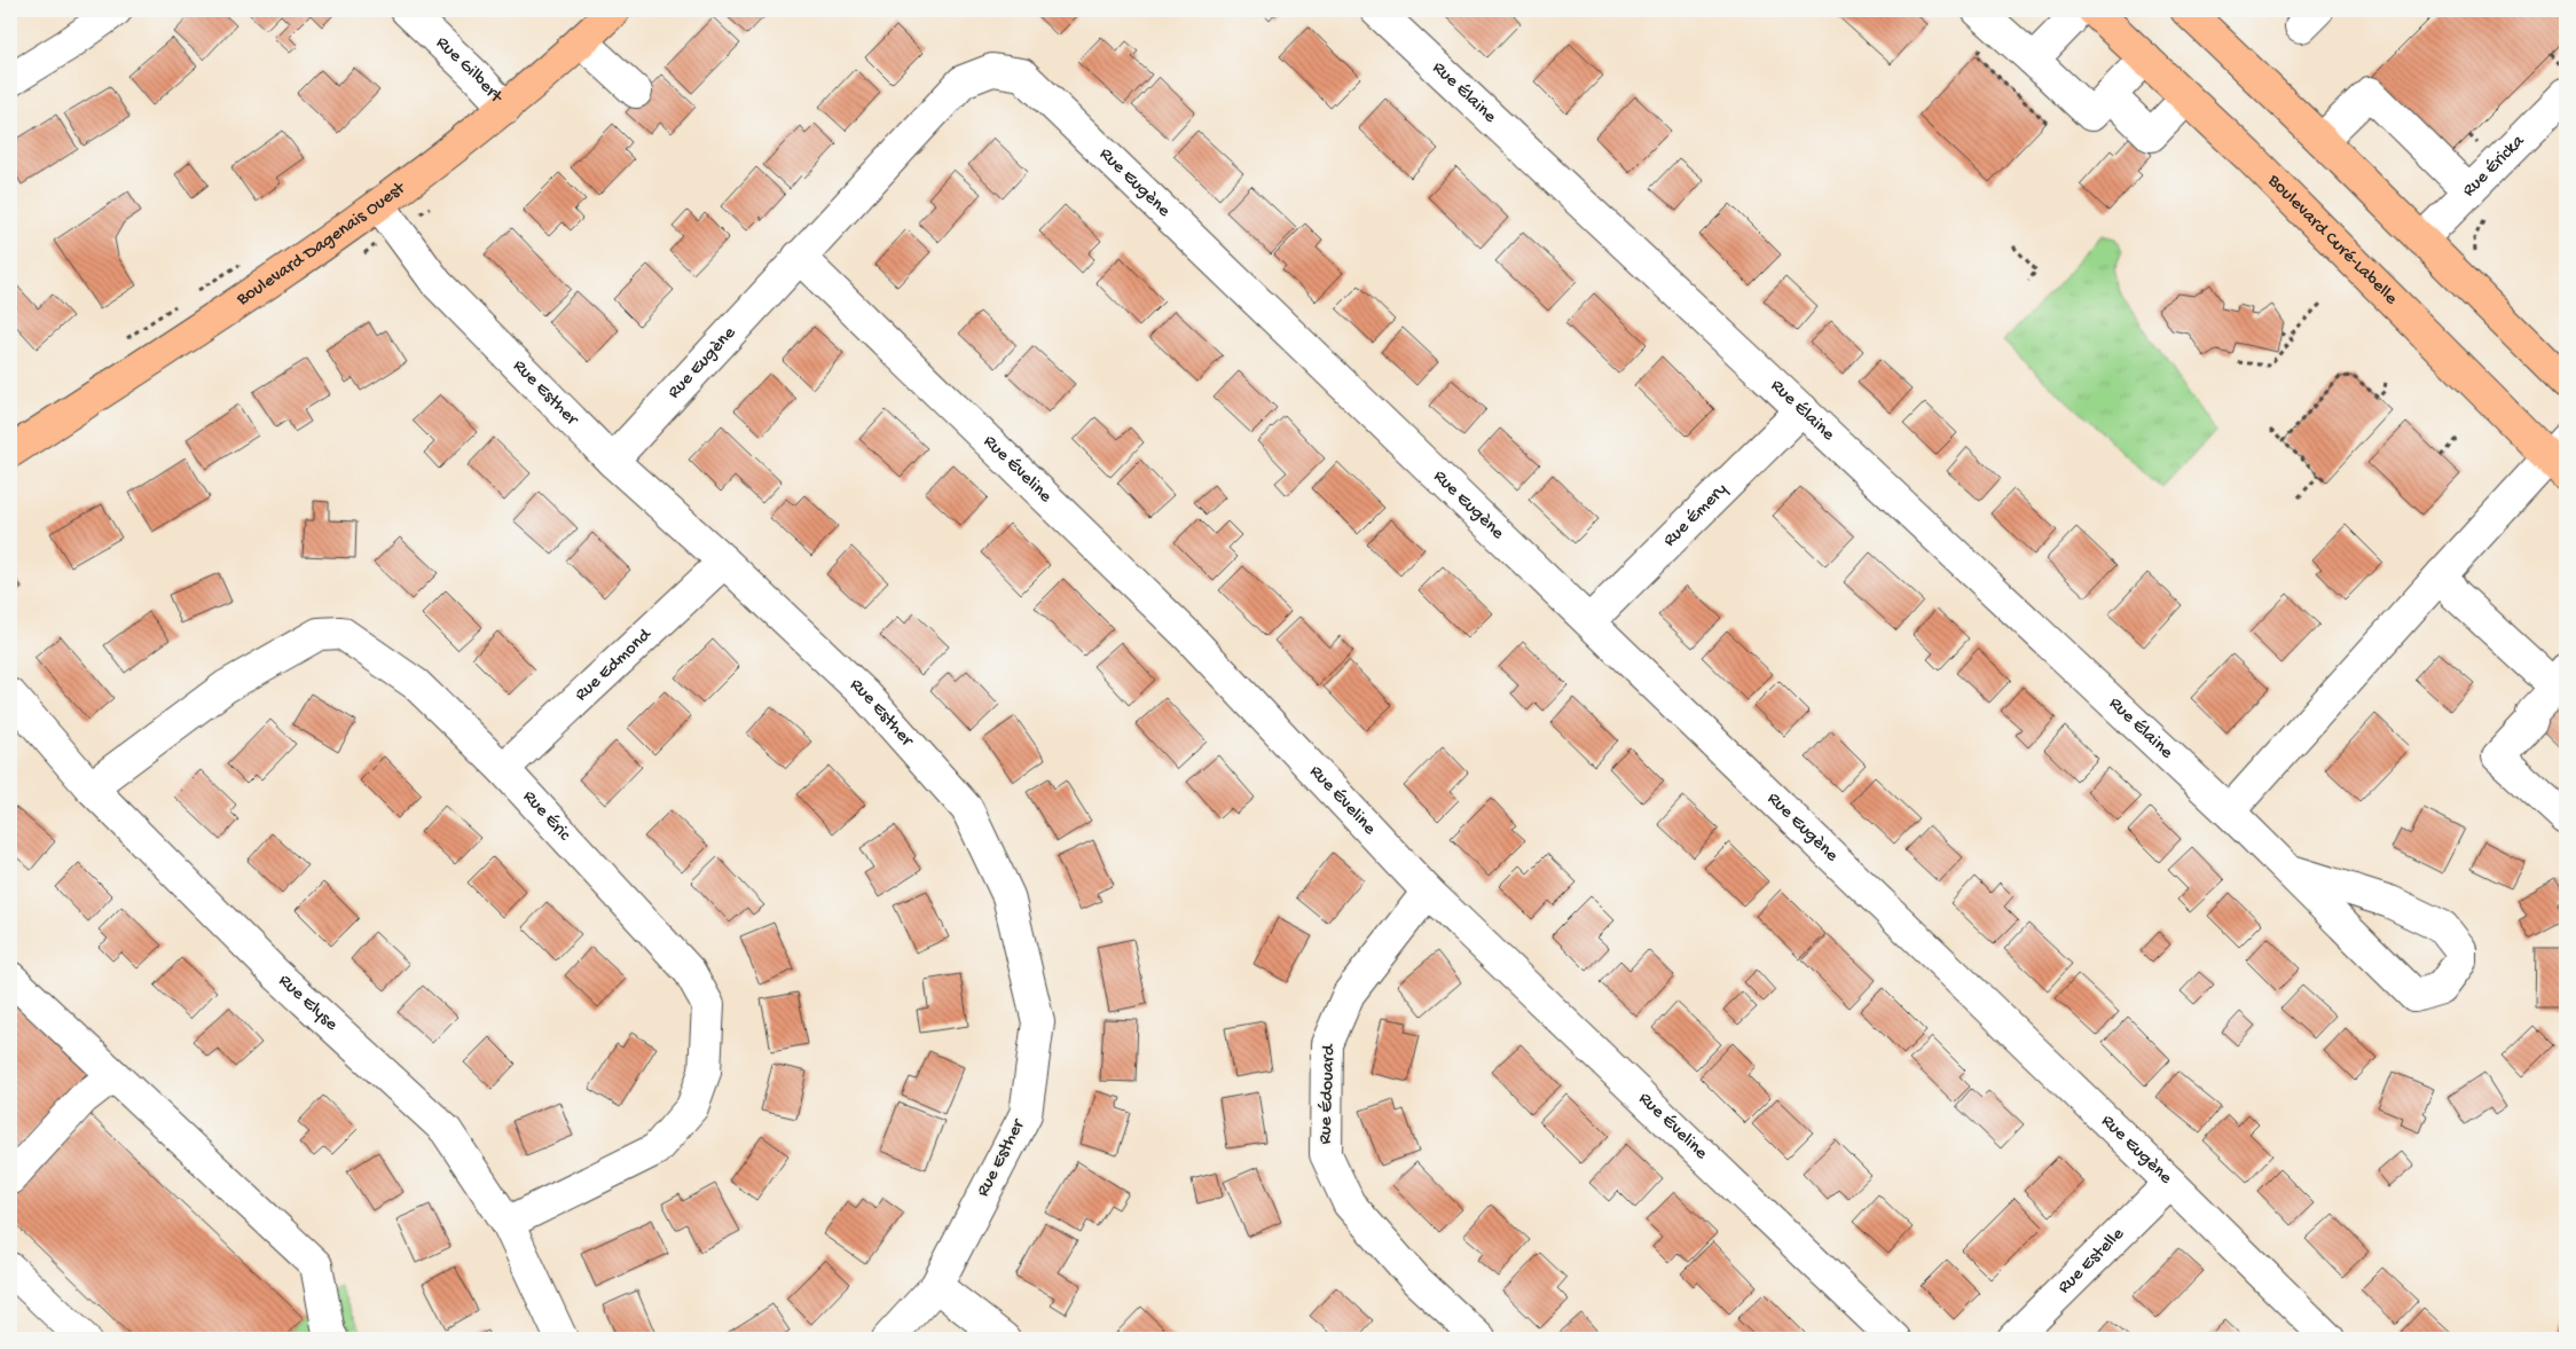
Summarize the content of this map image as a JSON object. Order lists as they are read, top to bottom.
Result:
{
  "streets": {
    "main road": ["Boulevard Curé-Labelle", "Boulevard Dagenais Ouest"],
    "street": [
      "Rue Gilbert",
      "Rue Élaine",
      "Rue Éricka",
      "Rue Eugène",
      "Rue Esther",
      "Rue Éveline",
      "Rue Émery",
      "Rue Edmond",
      "Rue Éric",
      "Rue Elyse",
      "Rue Édouard",
      "Rue Estelle"
    ]
  },
  "crossings": [
    ["Rue Gilbert", "Boulevard Dagenais Ouest"],
    ["Rue Élaine", "Rue Émery"],
    ["Rue Eugène", "Rue Esther"],
    ["Rue Eugène", "Rue Éveline"],
    ["Rue Eugène", "Rue Émery"],
    ["Rue Eugène", "Rue Estelle"],
    ["Boulevard Dagenais Ouest", "Rue Esther"],
    ["Rue Esther", "Rue Edmond"],
    ["Rue Éveline", "Rue Édouard"],
    ["Rue Edmond", "Rue Éric"],
    ["Rue Éric", "Rue Elyse"]
  ]
}
